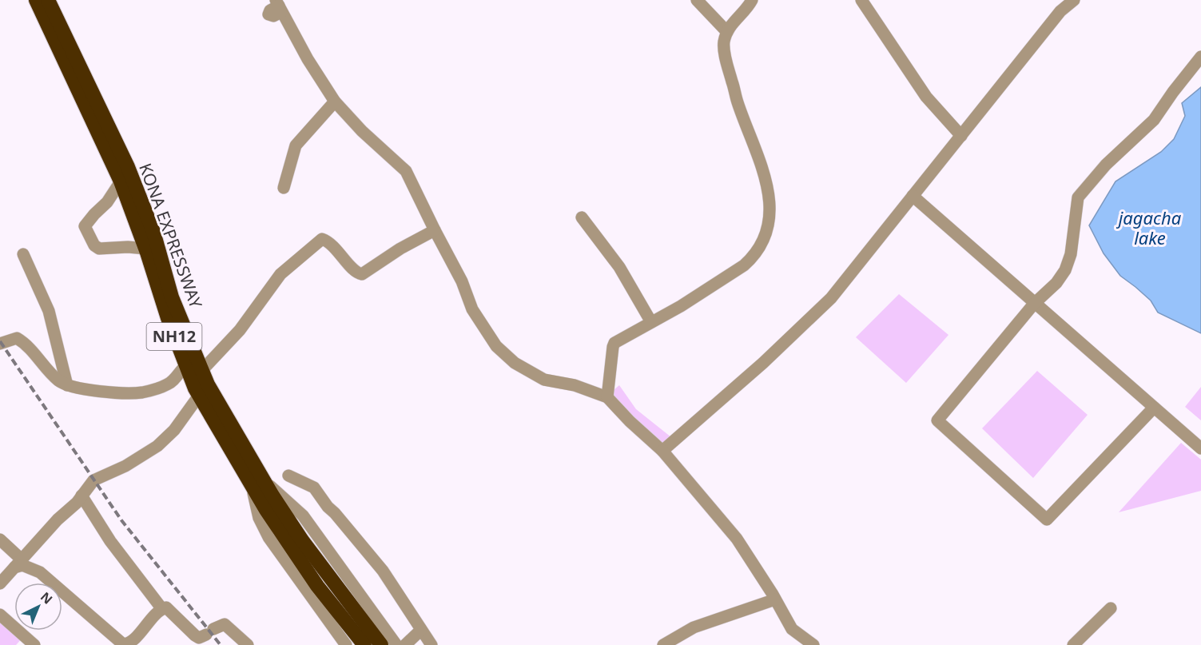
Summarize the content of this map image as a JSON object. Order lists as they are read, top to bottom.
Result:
{
  "streets": {
    "highway": ["KONA EXPRESSWAY", "NH12"]
  },
  "water": ["jagacha lake"],
  "north": "top right"
}
